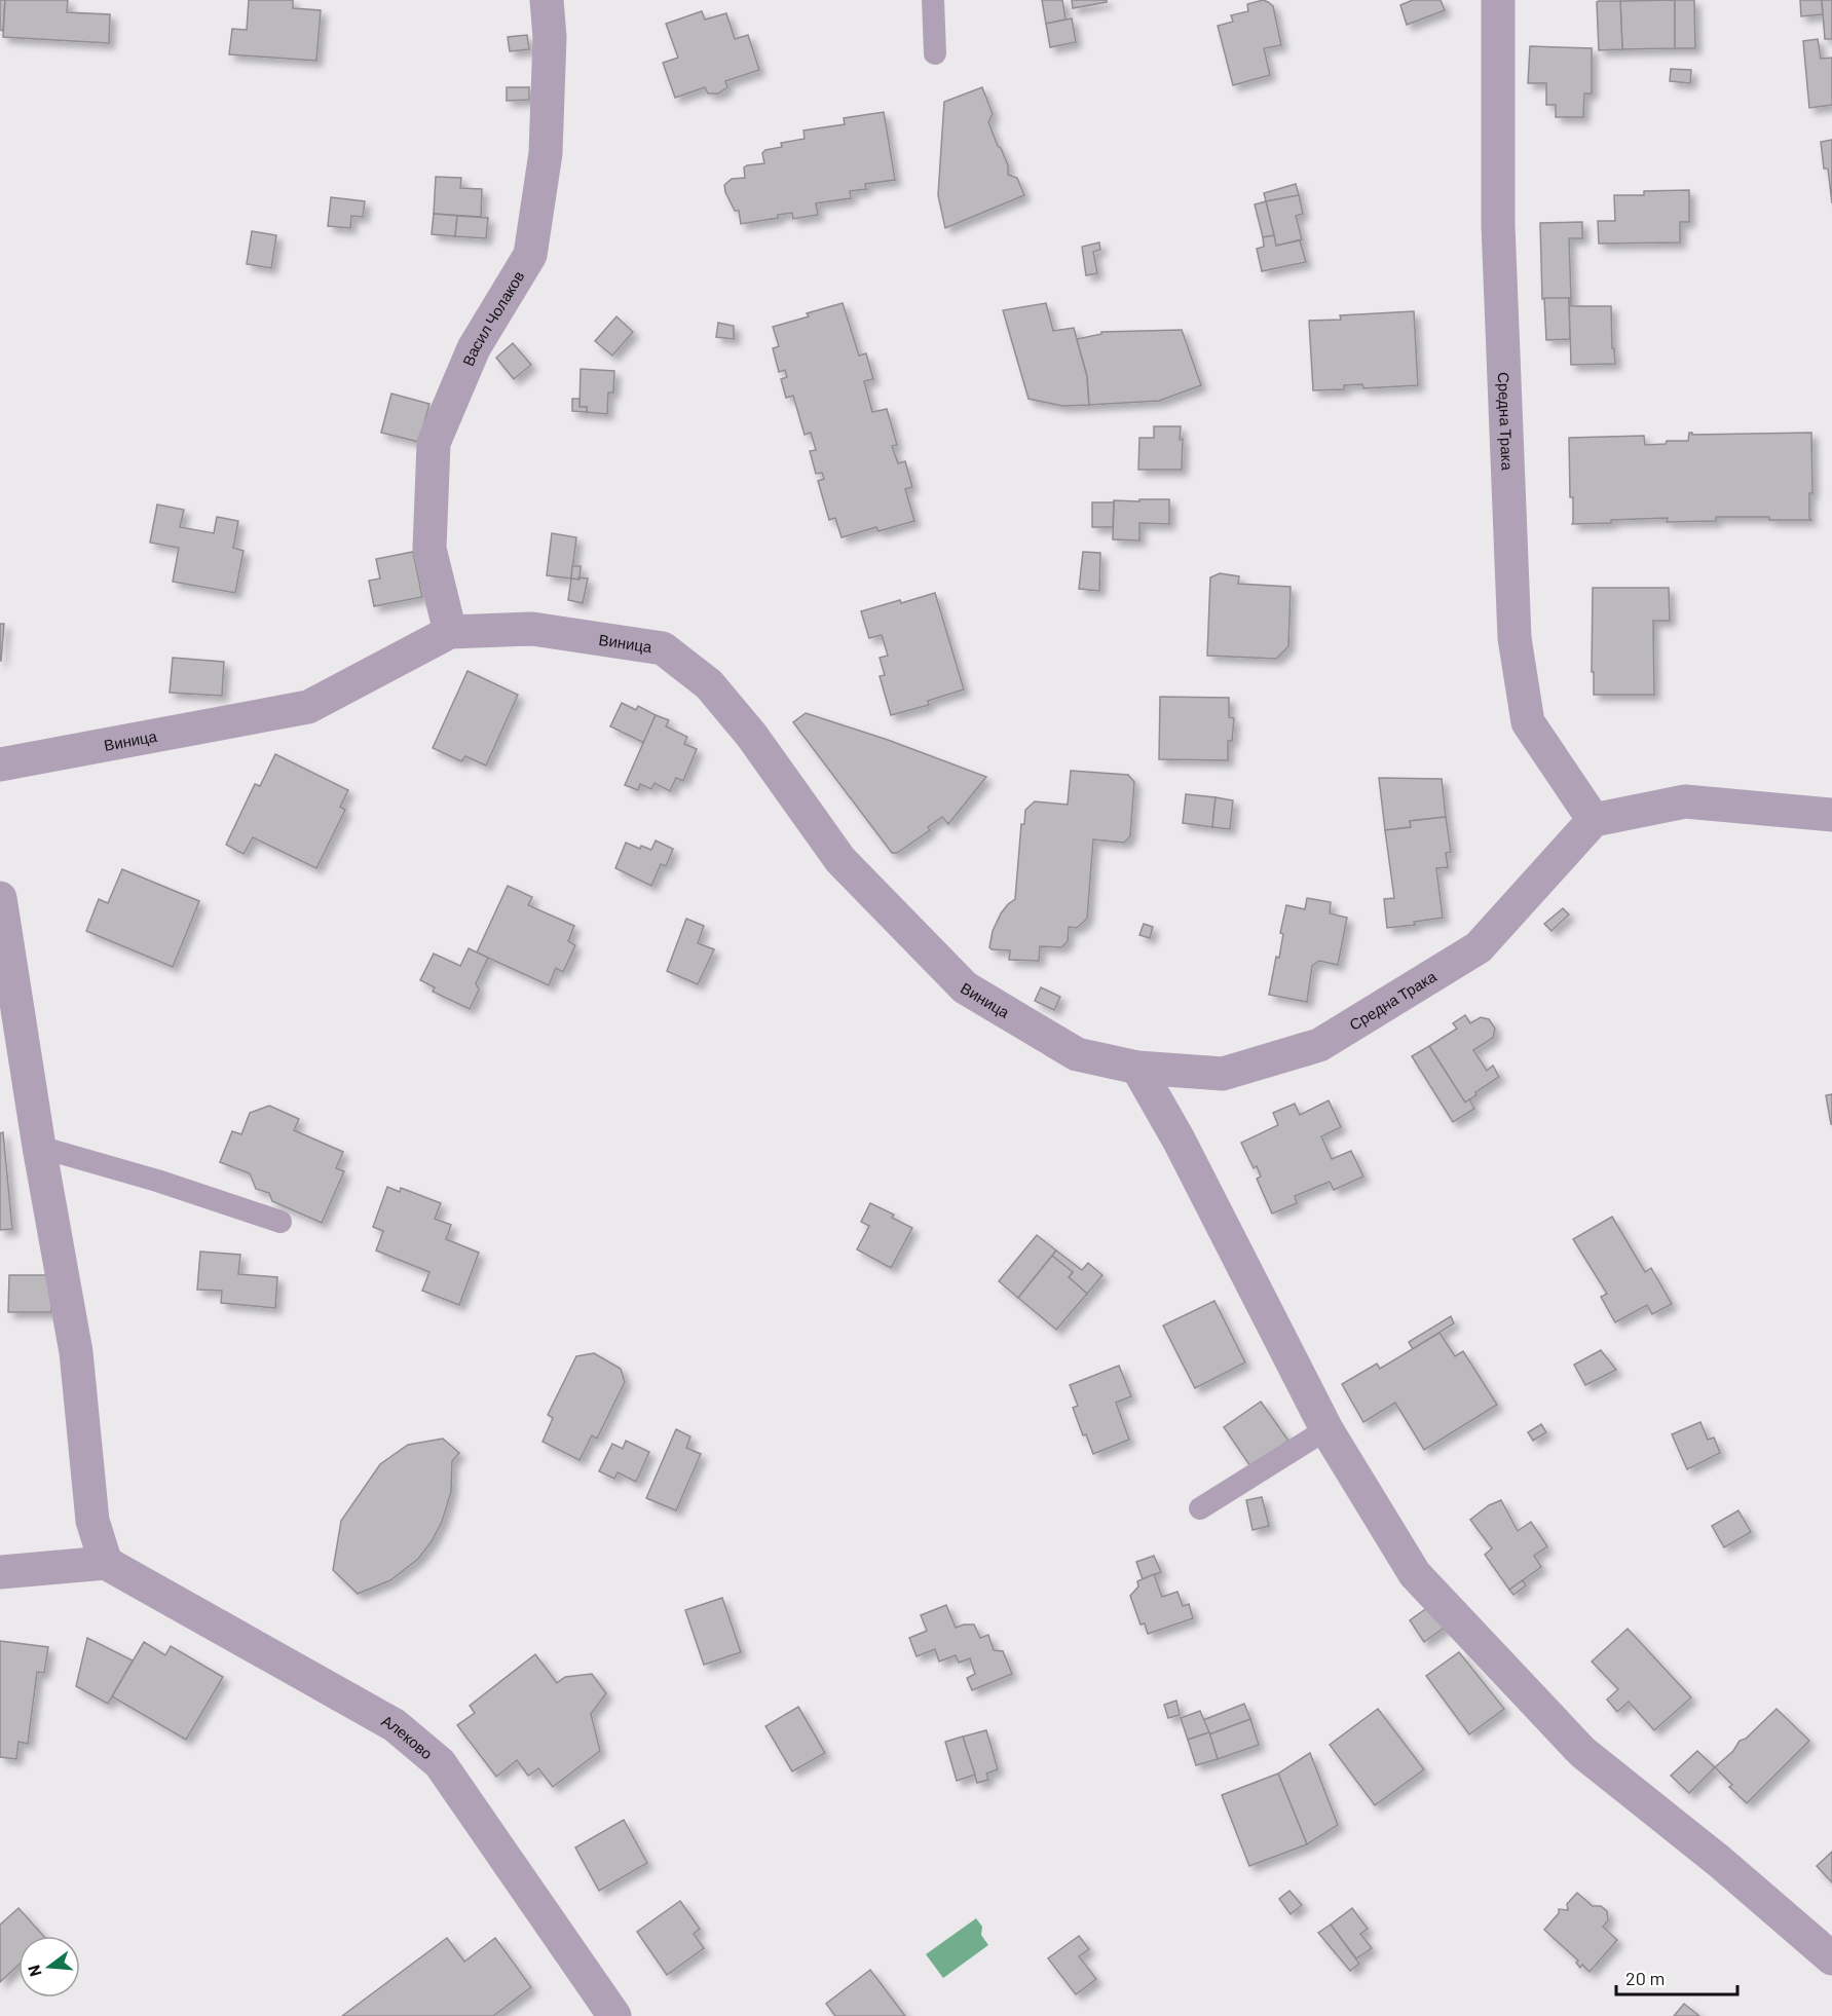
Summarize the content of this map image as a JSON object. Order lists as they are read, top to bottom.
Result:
{
  "streets": {
    "street": [
      "Васил Чолаков",
      "Средна Трака",
      "Виница",
      "Алеково"
    ]
  },
  "crossings": [
    ["Васил Чолаков", "Виница"],
    ["Средна Трака", "Виница"]
  ],
  "scale_bar": "20 m",
  "north": "left"
}
